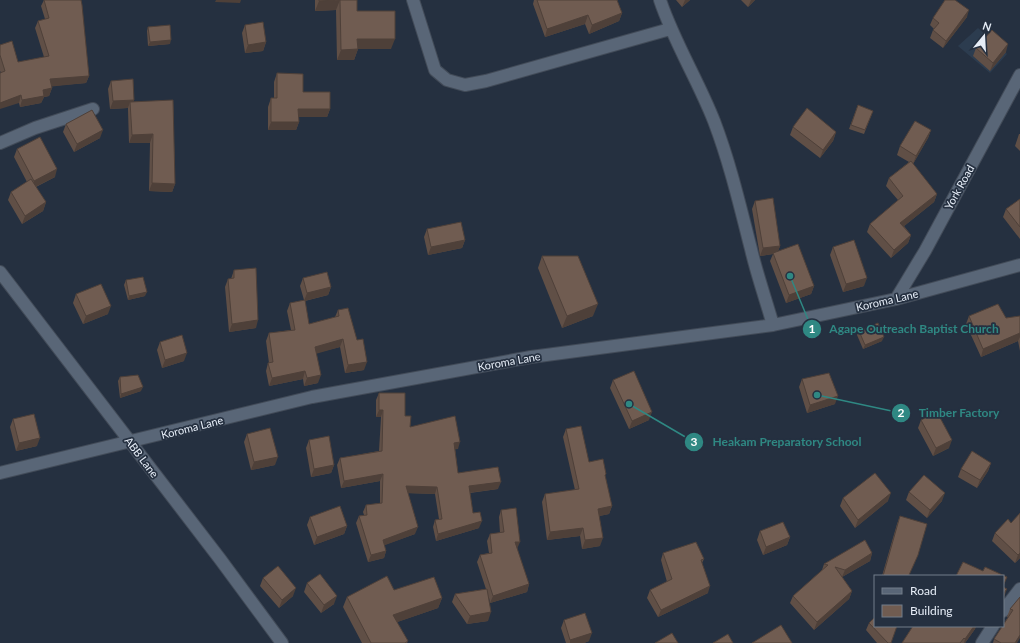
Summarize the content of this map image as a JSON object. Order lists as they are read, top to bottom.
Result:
{
  "streets": {
    "street": ["York Road", "Koroma Lane", "ABB Lane"]
  },
  "crossings": [
    ["York Road", "Koroma Lane"],
    ["Koroma Lane", "ABB Lane"]
  ],
  "places": ["Agape Outreach Baptist Church", "Timber Factory", "Heakam Preparatory School"],
  "legend": ["Road", "Building"],
  "north": "top"
}
